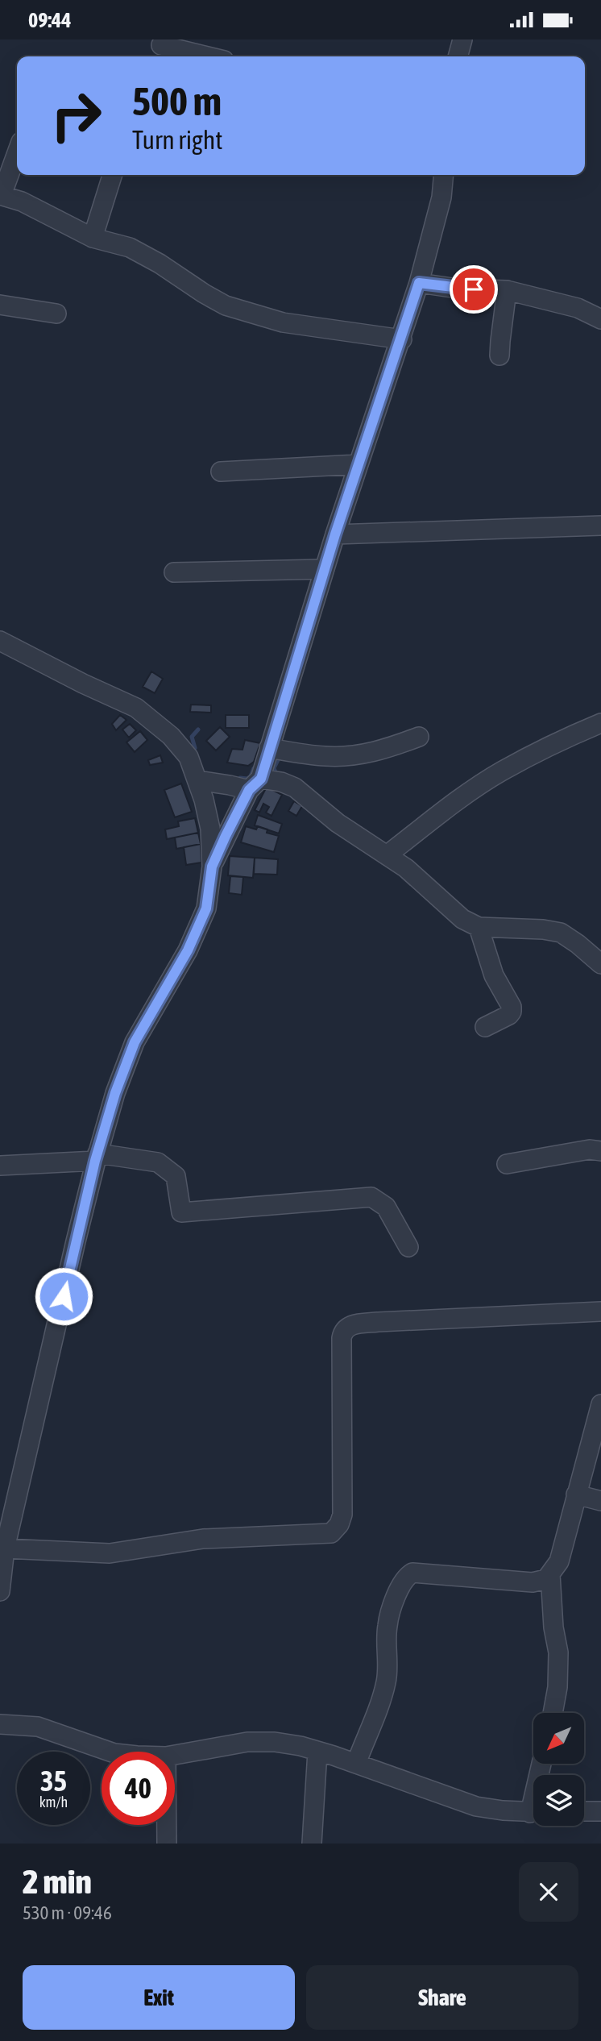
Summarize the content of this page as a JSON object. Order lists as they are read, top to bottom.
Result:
{
  "north": "bottom left",
  "page": {
    "status": "09:44",
    "turn": ["500 m", "Turn right"],
    "speed": "35 km/h",
    "limit": "40",
    "heading": ["2 min", "530 m · 09:46"],
    "buttons": ["Exit", "Share"]
  }
}
